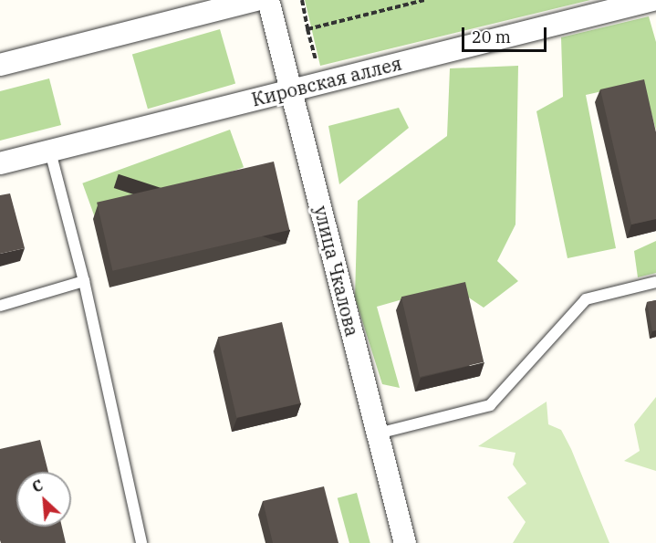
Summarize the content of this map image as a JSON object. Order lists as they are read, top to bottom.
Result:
{
  "streets": {
    "street": ["Кировская аллея", "улица Чкалова"]
  },
  "crossings": [
    ["Кировская аллея", "улица Чкалова"]
  ],
  "scale_bar": "20 m",
  "north": "top left"
}
